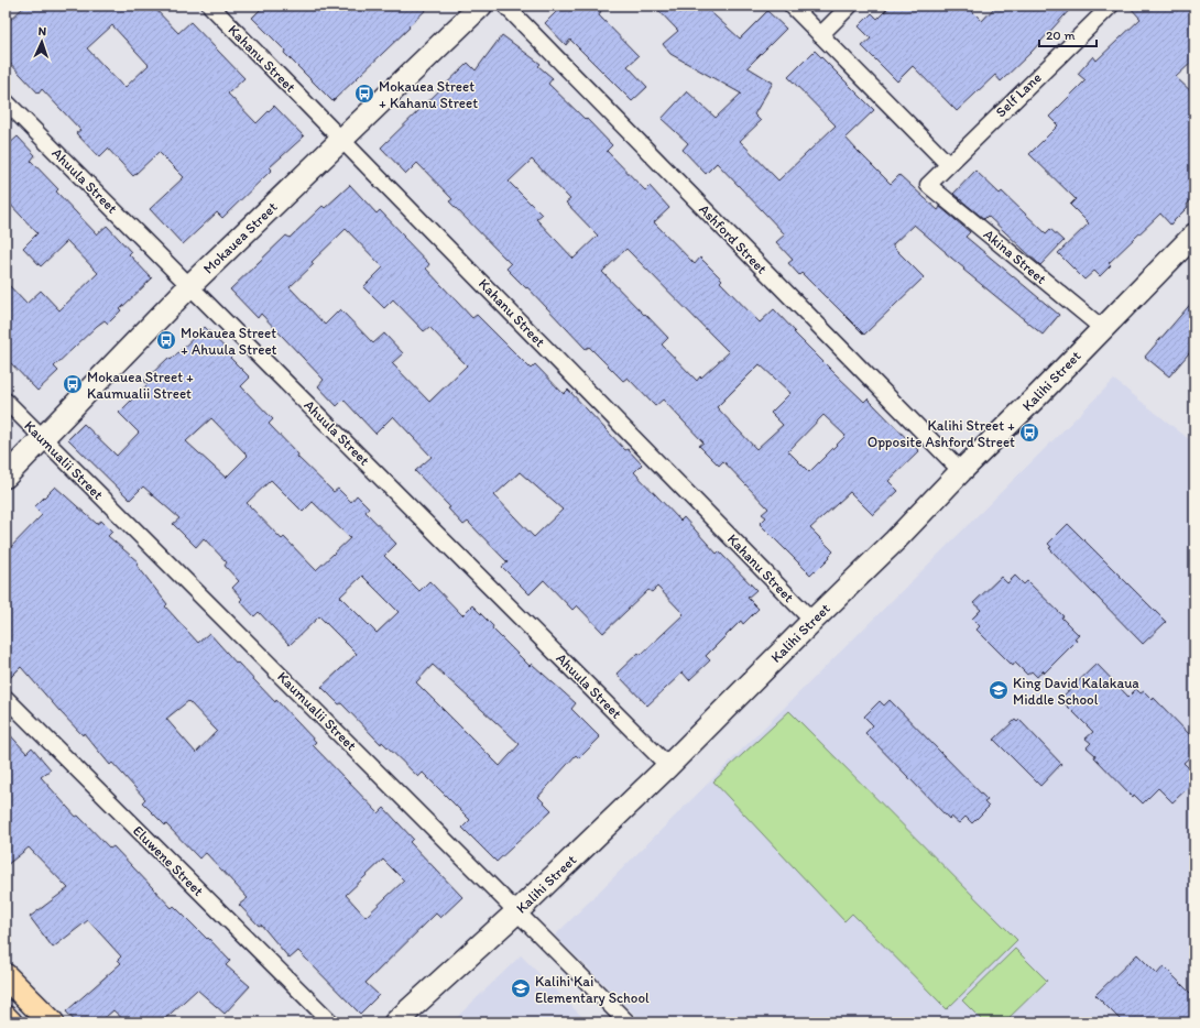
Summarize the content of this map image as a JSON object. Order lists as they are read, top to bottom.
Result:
{
  "streets": {
    "main road": ["Mokauea Street", "Kalihi Street"],
    "street": [
      "Kahanu Street",
      "Self Lane",
      "Ahuula Street",
      "Ashford Street",
      "Akina Street",
      "Kaumualii Street",
      "Eluwene Street"
    ]
  },
  "crossings": [
    ["Kahanu Street", "Mokauea Street"],
    ["Kahanu Street", "Kalihi Street"],
    ["Self Lane", "Akina Street"],
    ["Ahuula Street", "Mokauea Street"],
    ["Ahuula Street", "Kalihi Street"],
    ["Mokauea Street", "Kaumualii Street"],
    ["Ashford Street", "Kalihi Street"],
    ["Akina Street", "Kalihi Street"],
    ["Kalihi Street", "Kaumualii Street"]
  ],
  "places": {
    "bus stop": [
      "Mokauea Street + Kahanu Street",
      "Mokauea Street + Ahuula Street",
      "Mokauea Street + Kaumualii Street",
      "Kalihi Street + Opposite Ashford Street"
    ],
    "school or university": ["King David Kalakaua Middle School", "Kalihi Kai Elementary School"]
  },
  "scale_bar": "20 m",
  "north": "top"
}
